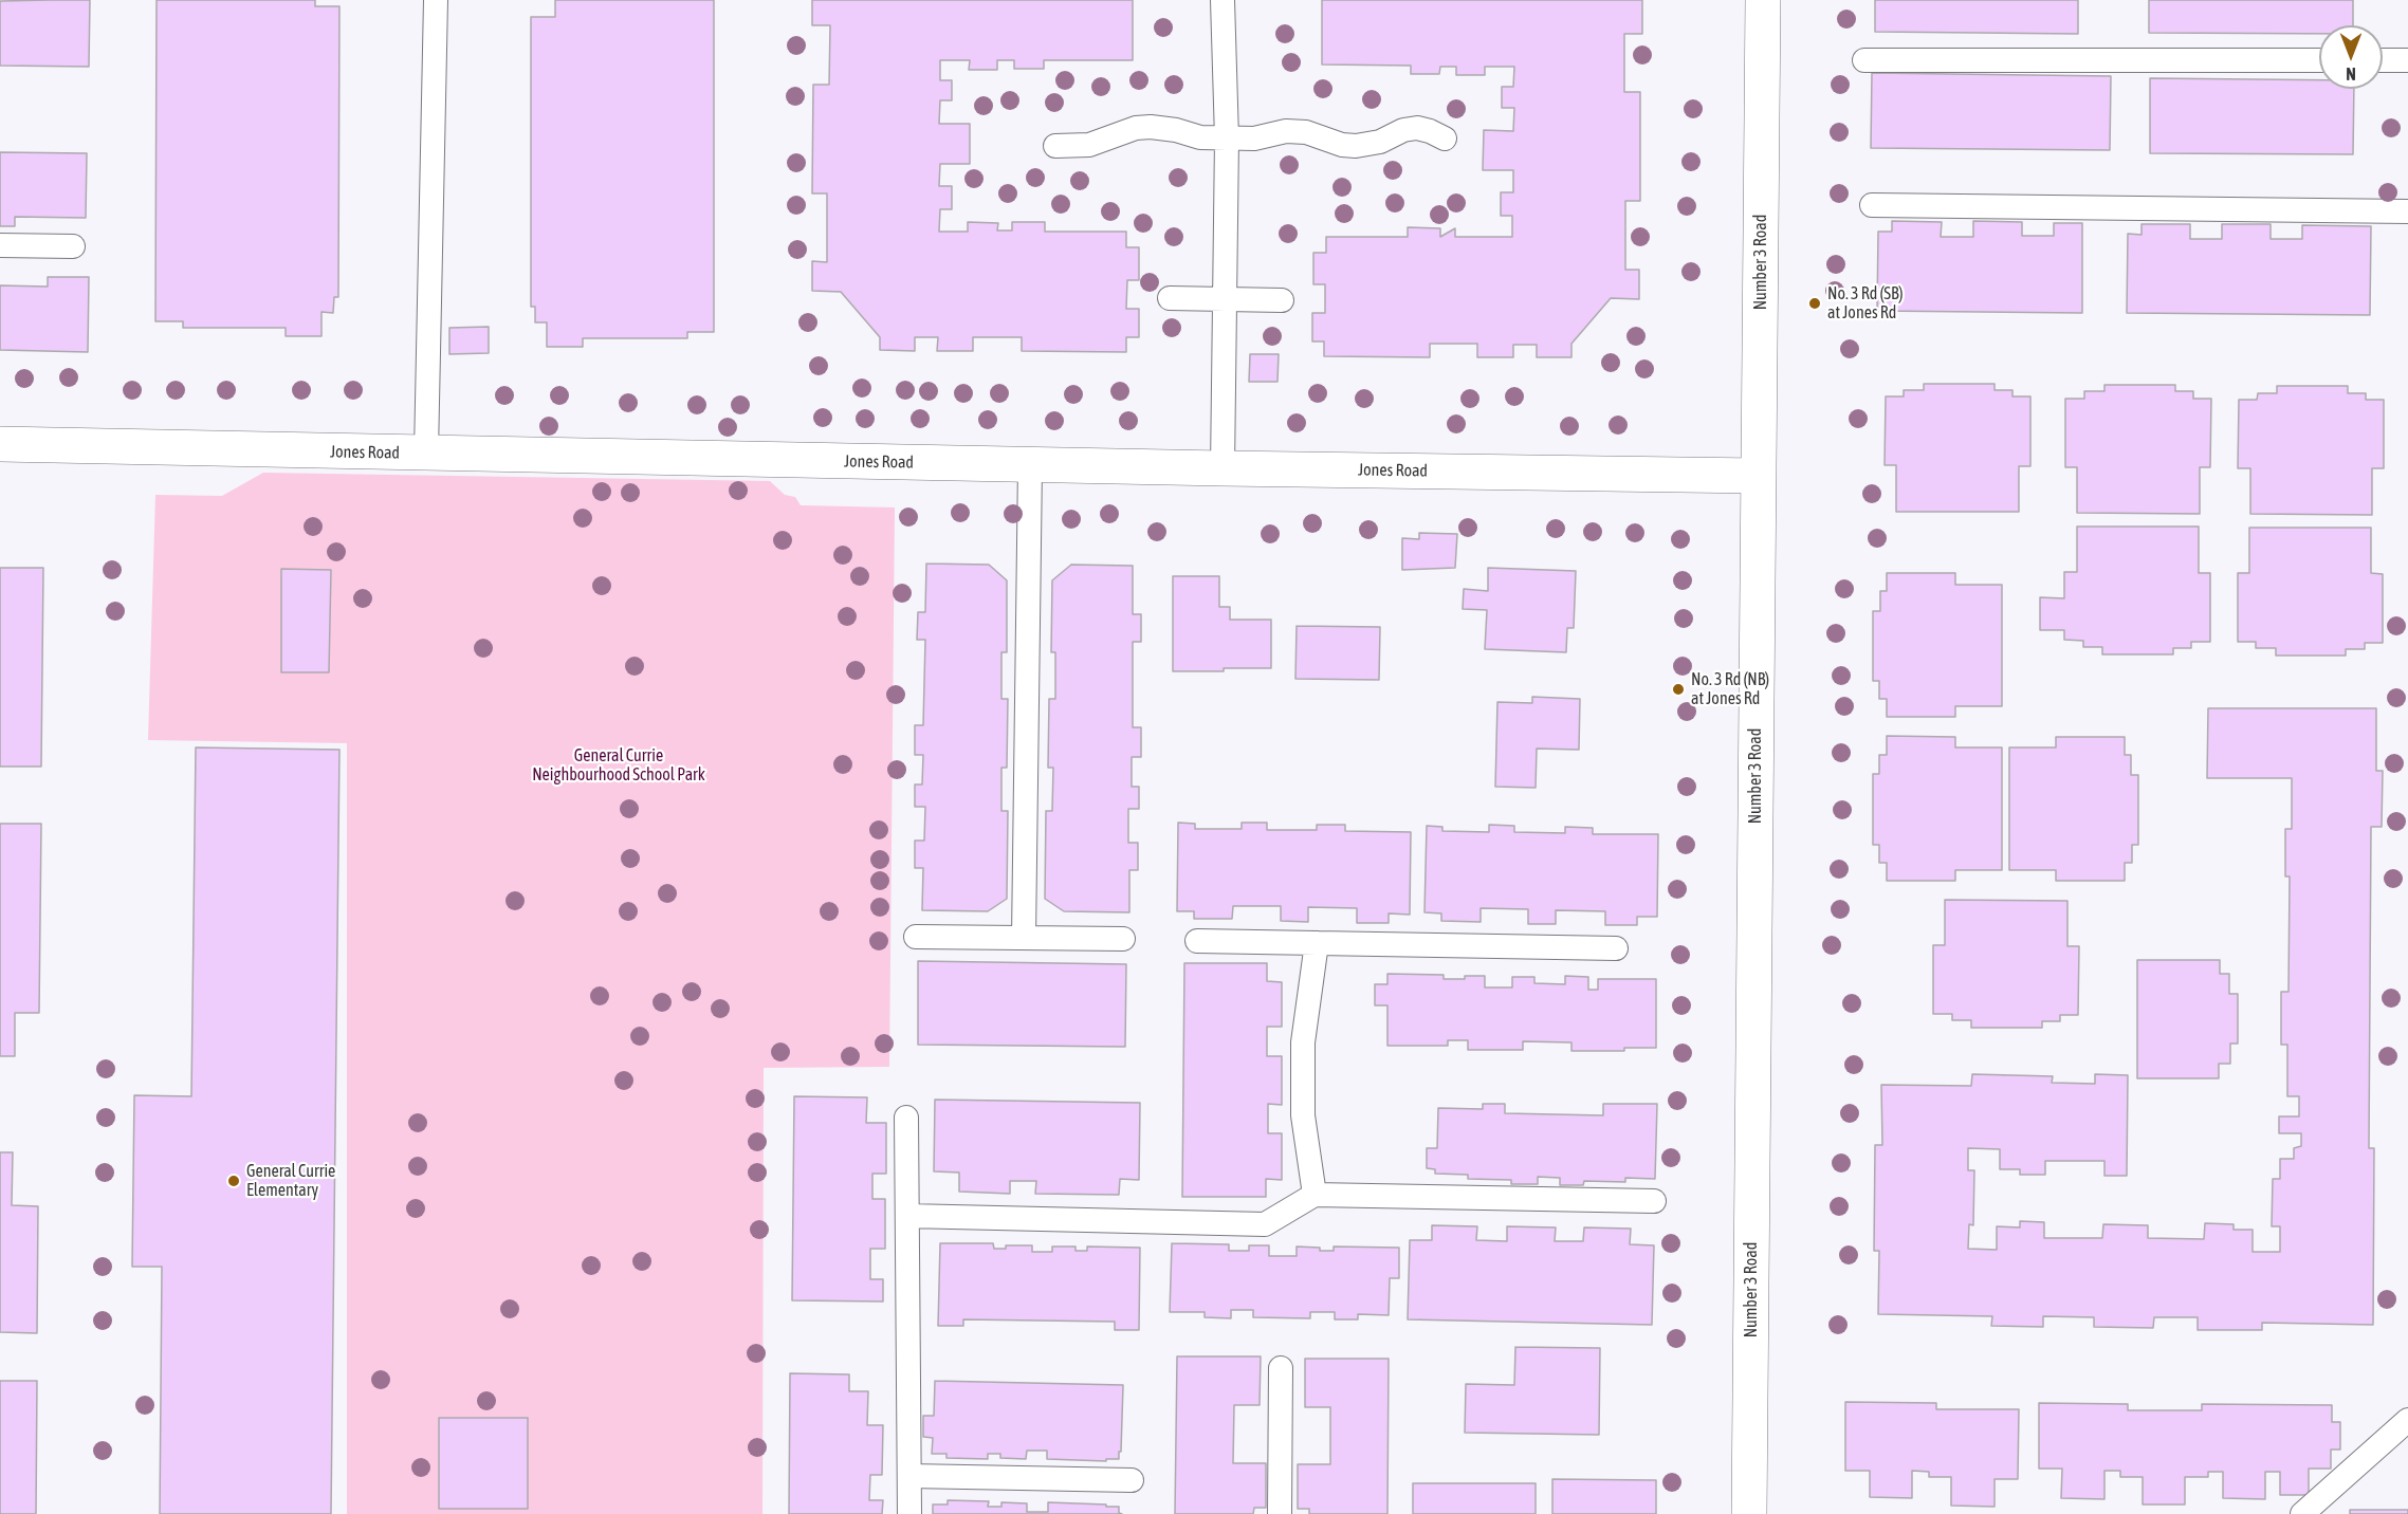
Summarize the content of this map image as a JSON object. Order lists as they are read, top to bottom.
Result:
{
  "streets": {
    "street": ["Number 3 Road", "Jones Road"]
  },
  "crossings": [
    ["Number 3 Road", "Jones Road"]
  ],
  "parks": ["General Currie Neighbourhood School Park"],
  "places": ["No. 3 Rd (SB) at Jones Rd", "No. 3 Rd (NB) at Jones Rd", "General Currie Elementary"],
  "north": "bottom"
}
